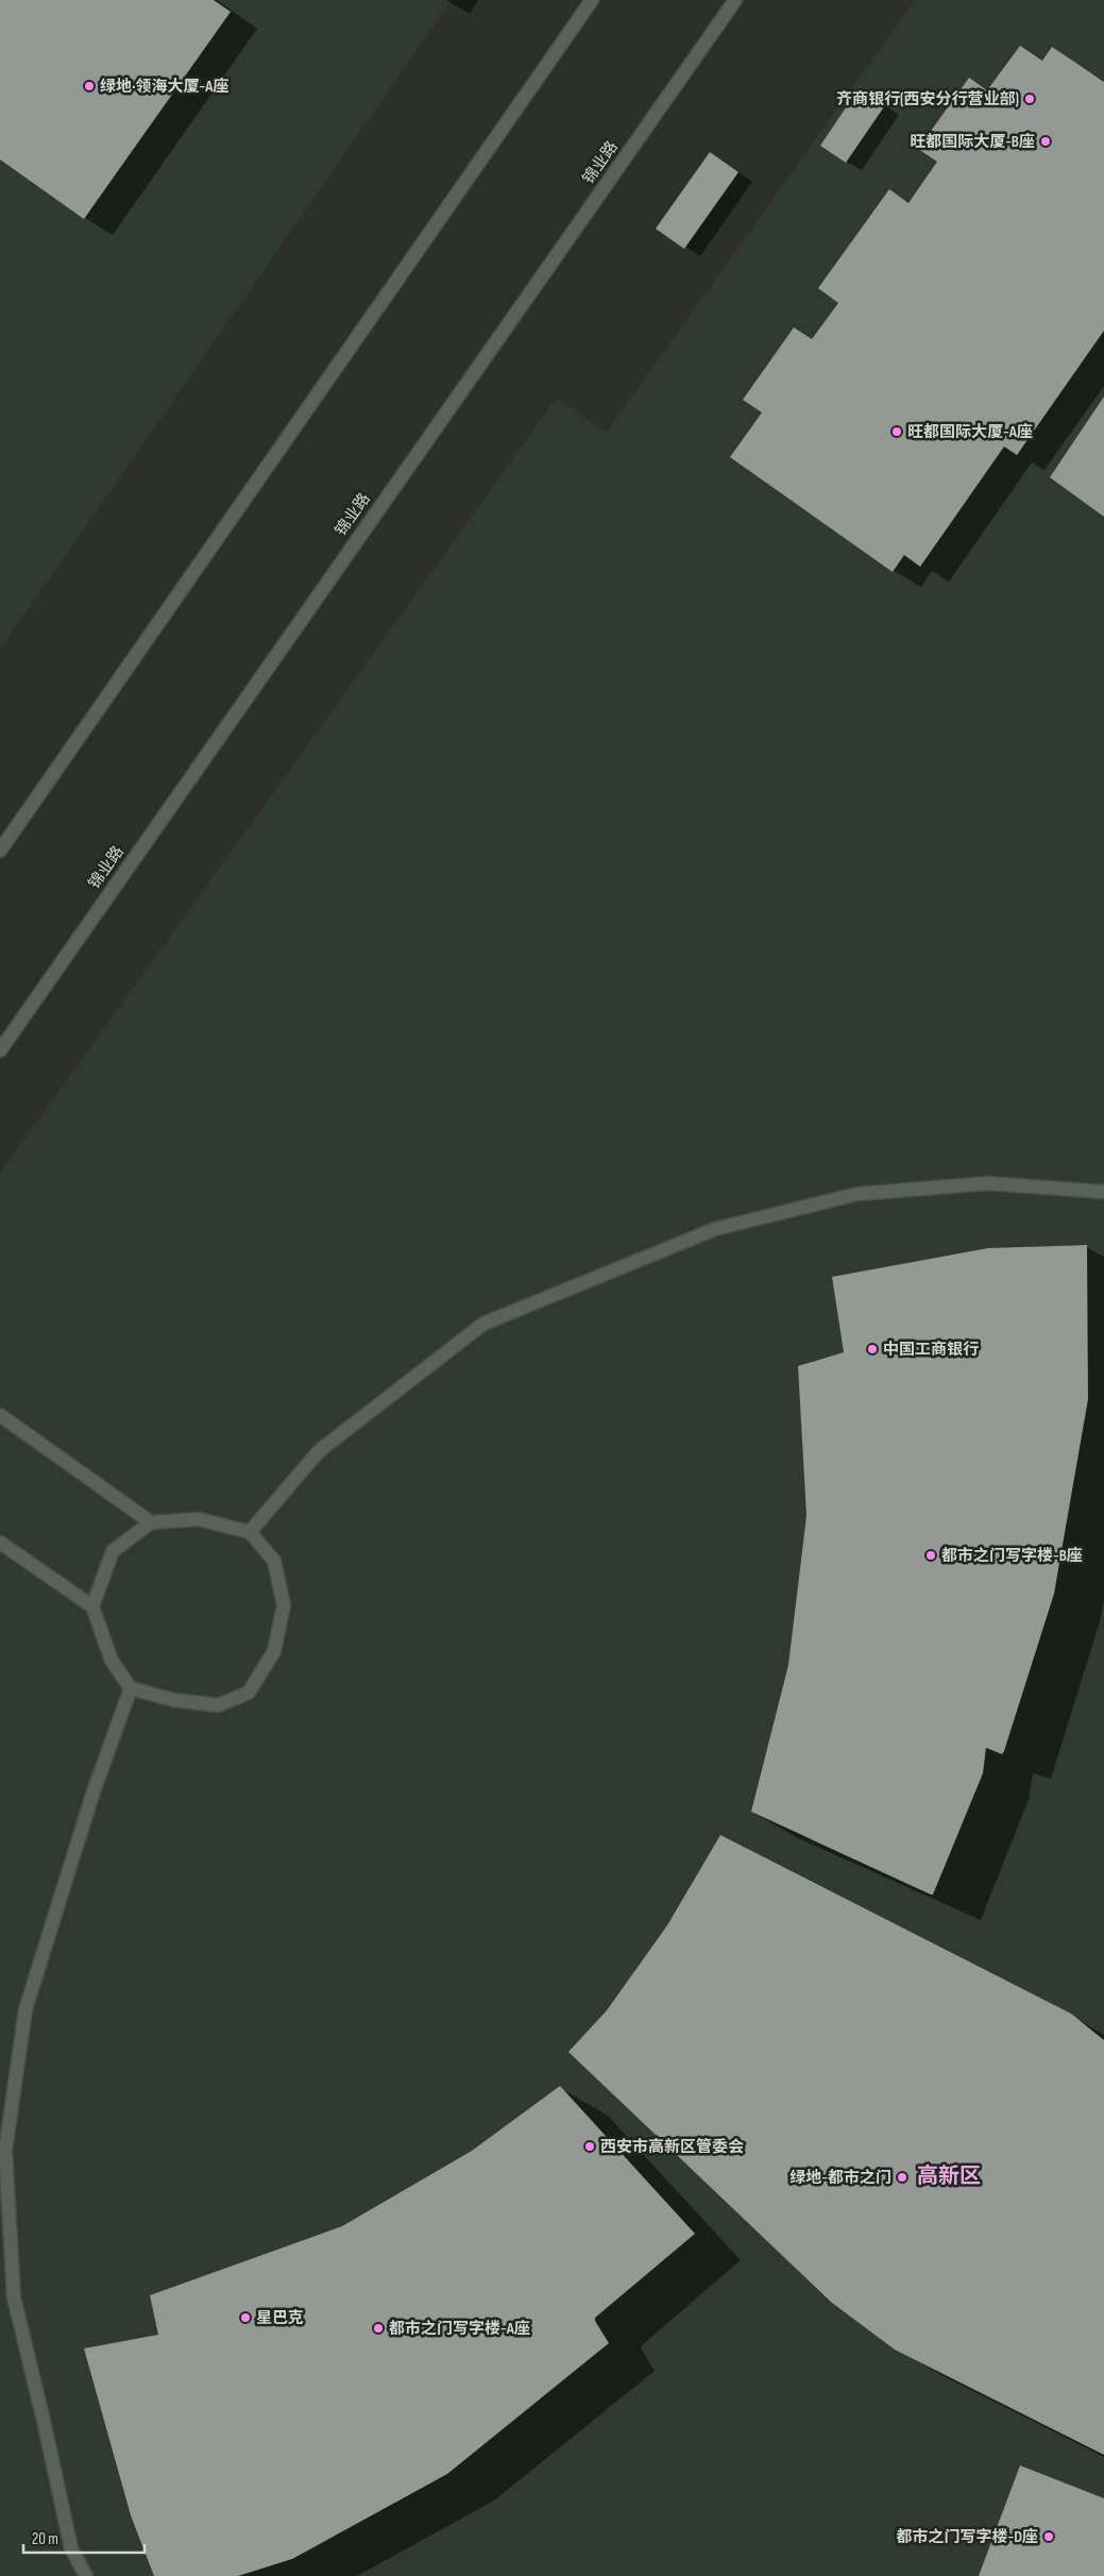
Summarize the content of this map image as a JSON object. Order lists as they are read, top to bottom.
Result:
{
  "streets": {
    "street": ["锦业路"]
  },
  "districts": ["高新区"],
  "places": [
    "绿地·领海大厦-A座",
    "齐商银行(西安分行营业部)",
    "旺都国际大厦-B座",
    "旺都国际大厦-A座",
    "中国工商银行",
    "都市之门写字楼-B座",
    "西安市高新区管委会",
    "绿地-都市之门",
    "星巴克",
    "都市之门写字楼-A座",
    "都市之门写字楼-D座"
  ],
  "scale_bar": "20 m"
}
